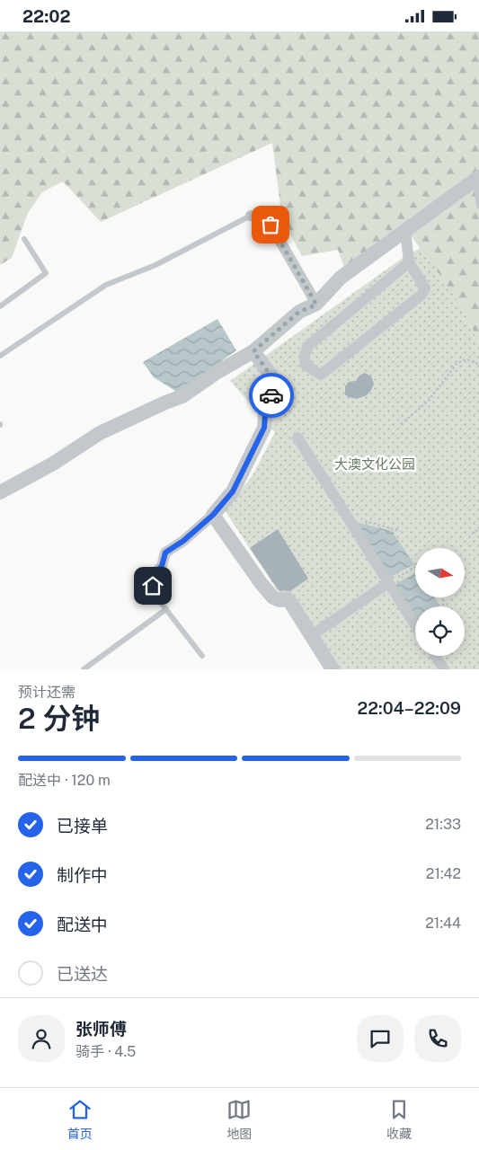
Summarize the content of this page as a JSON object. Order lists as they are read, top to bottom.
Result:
{
  "parks": ["大澳文化公园"],
  "north": "right",
  "page": {
    "status": "22:02",
    "heading": ["2 分钟", "预计还需", "22:04–22:09"],
    "panel": ["张师傅", "骑手 · 4.5"],
    "bar": "配送中 · 120 m",
    "list": [
      ["已接单", "21:33"],
      ["制作中", "21:42"],
      ["配送中", "21:44"],
      "已送达"
    ],
    "tabs": ["首页", "地图", "收藏"]
  }
}
